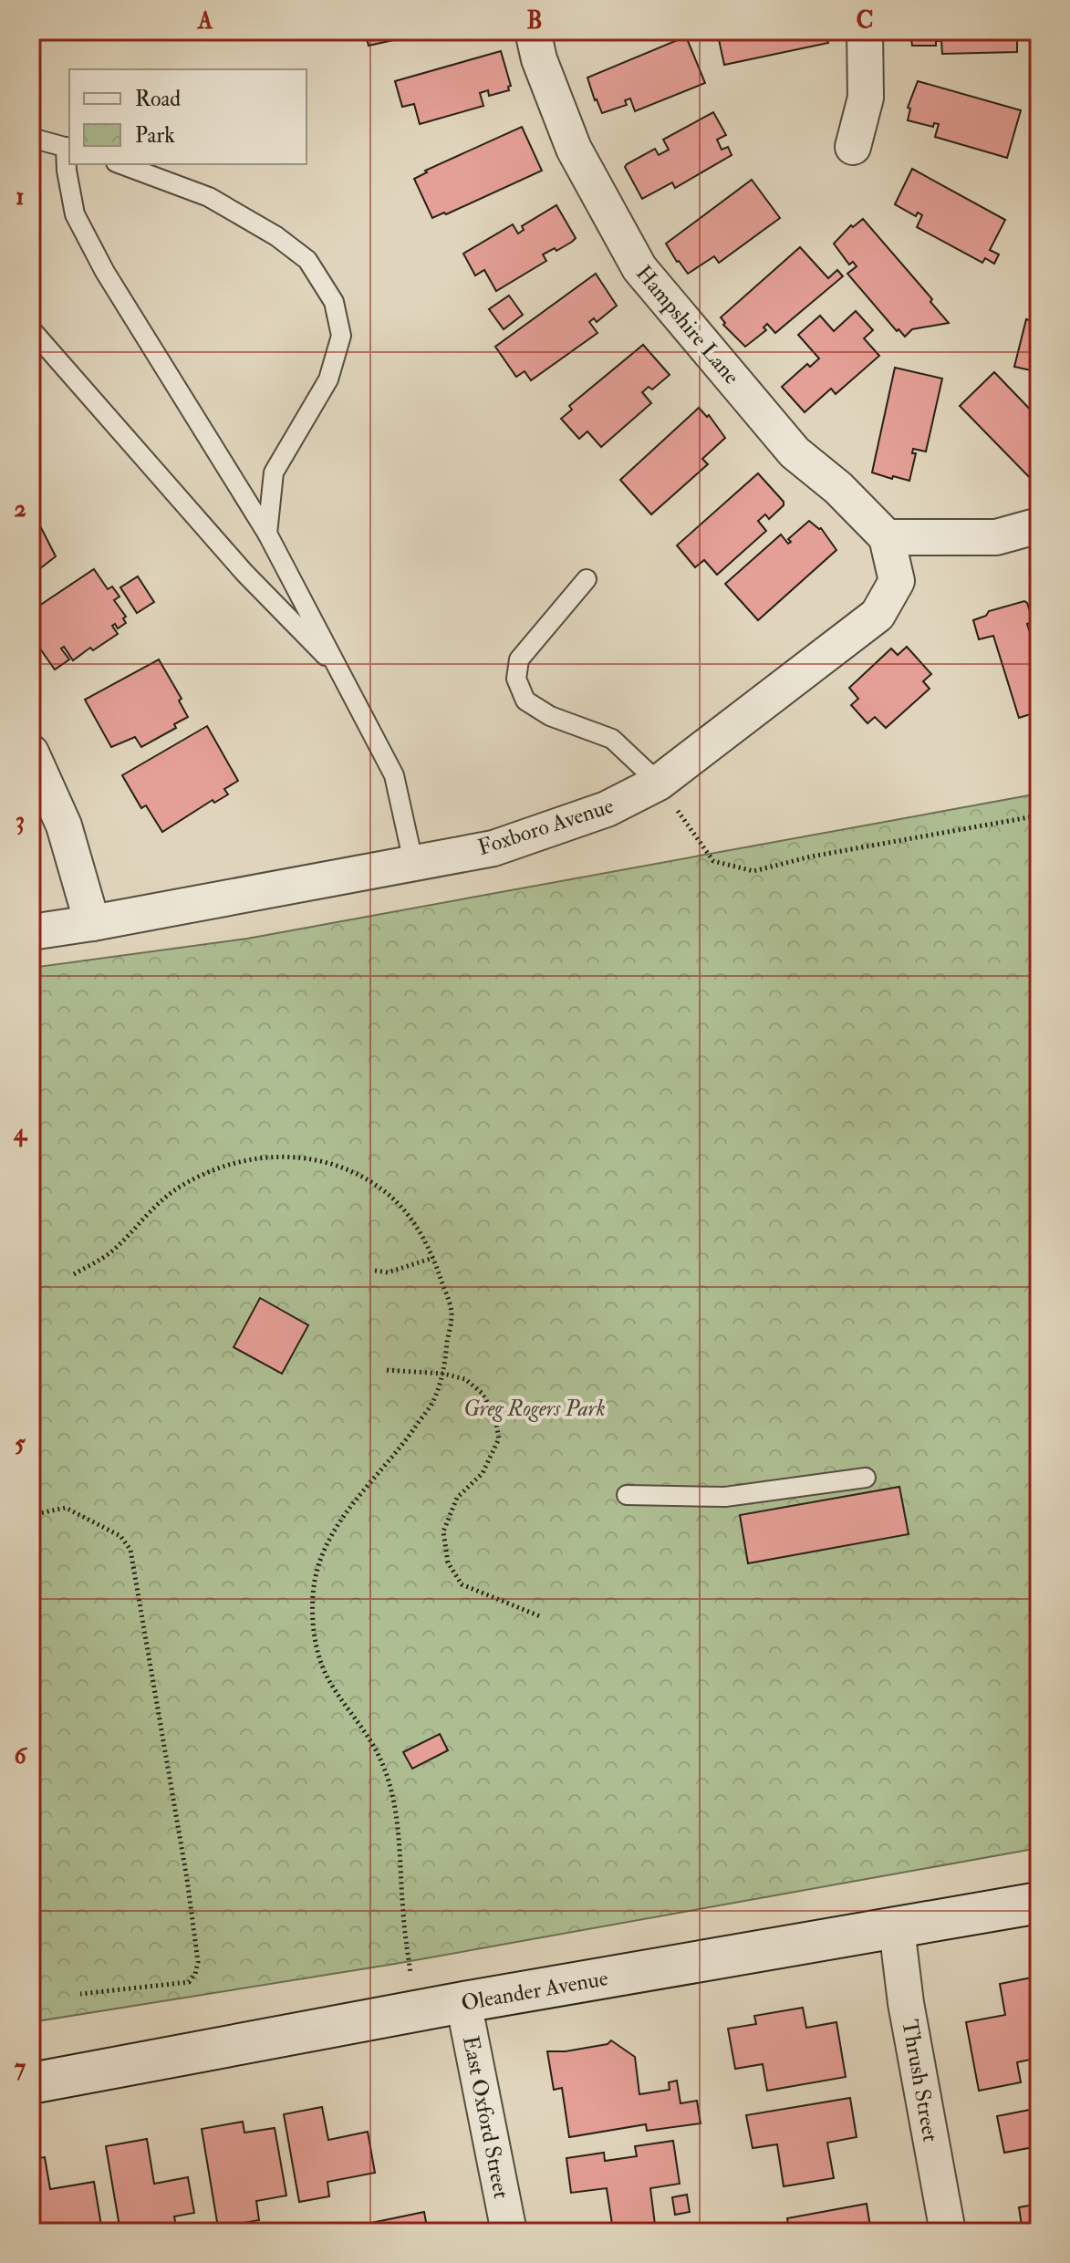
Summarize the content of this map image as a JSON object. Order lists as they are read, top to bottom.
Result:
{
  "streets": {
    "street": [
      "Hampshire Lane",
      "Foxboro Avenue",
      "Oleander Avenue",
      "Thrush Street",
      "East Oxford Street"
    ]
  },
  "crossings": [
    ["Hampshire Lane", "Foxboro Avenue"],
    ["Oleander Avenue", "Thrush Street"],
    ["Oleander Avenue", "East Oxford Street"]
  ],
  "parks": ["Greg Rogers Park"],
  "legend": ["Road", "Park"],
  "grid": {
    "columns": ["A", "B", "C"],
    "rows": [
      "1",
      "2",
      "3",
      "4",
      "5",
      "6",
      "7"
    ]
  }
}
